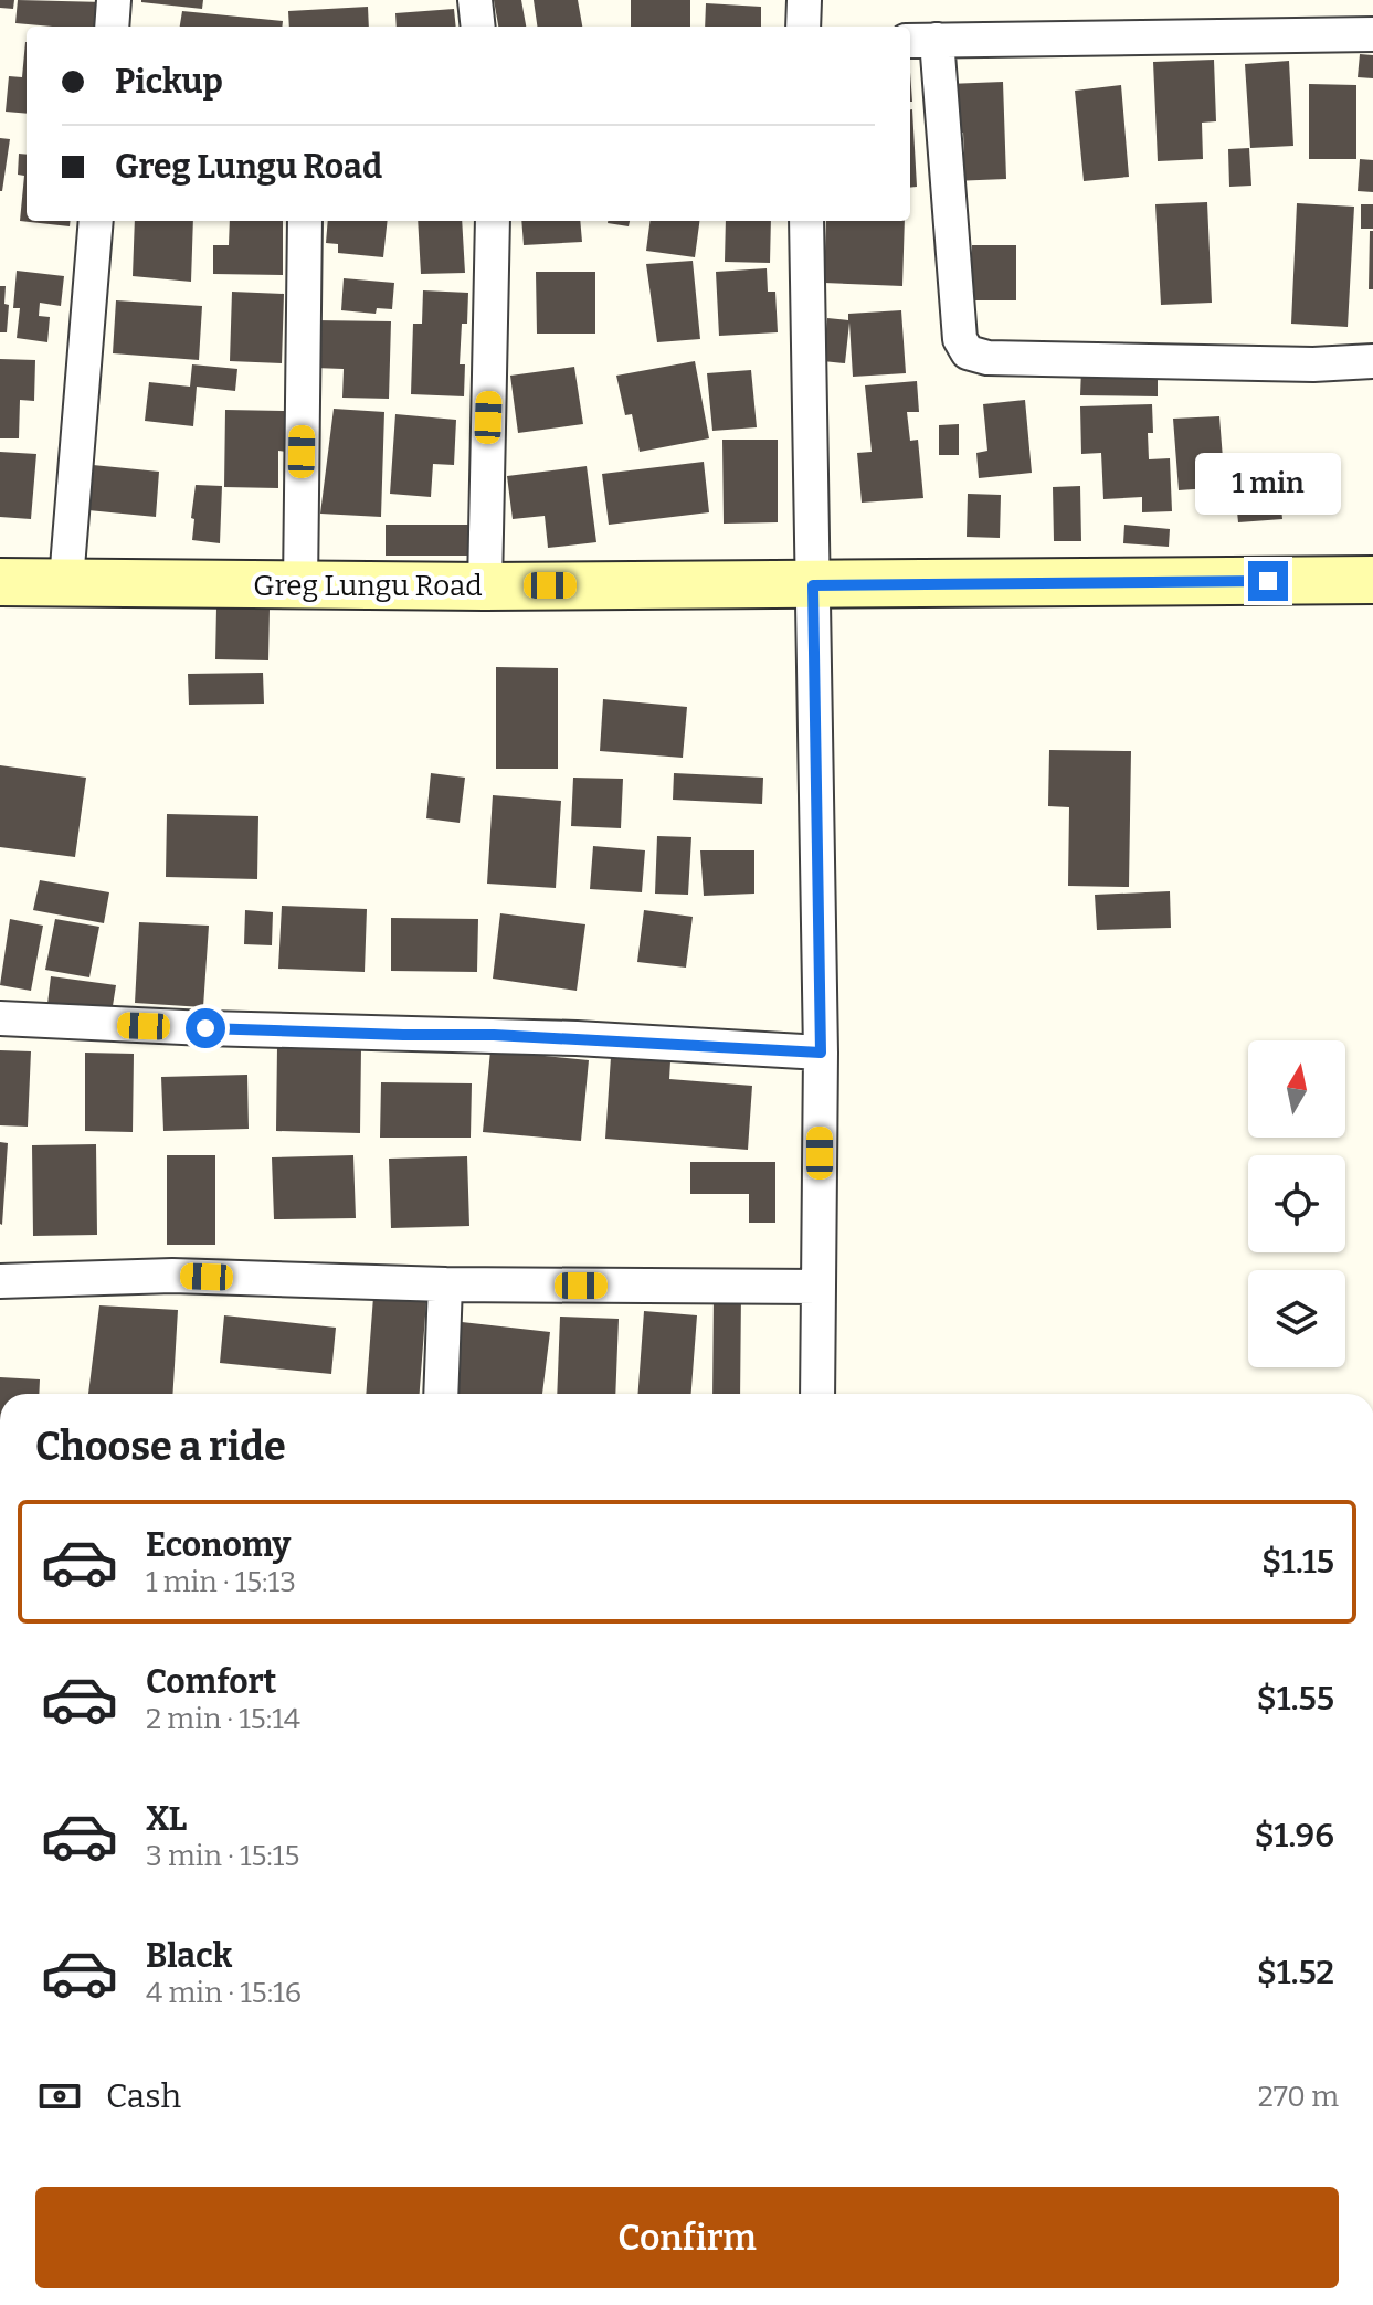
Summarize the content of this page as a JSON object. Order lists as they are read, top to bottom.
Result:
{
  "streets": {
    "street": ["Greg Lungu Road"]
  },
  "north": "top",
  "page": {
    "banner": ["Pickup", "Greg Lungu Road"],
    "bubble": "1 min",
    "heading": "Choose a ride",
    "list": [
      {
        "name": "Economy",
        "note": "1 min · 15:13",
        "value": "$1.15"
      },
      {
        "name": "Comfort",
        "note": "2 min · 15:14",
        "value": "$1.55"
      },
      {
        "name": "XL",
        "note": "3 min · 15:15",
        "value": "$1.96"
      },
      {
        "name": "Black",
        "note": "4 min · 15:16",
        "value": "$1.52"
      }
    ],
    "pay": ["Cash", "270 m"],
    "buttons": "Confirm"
  }
}
